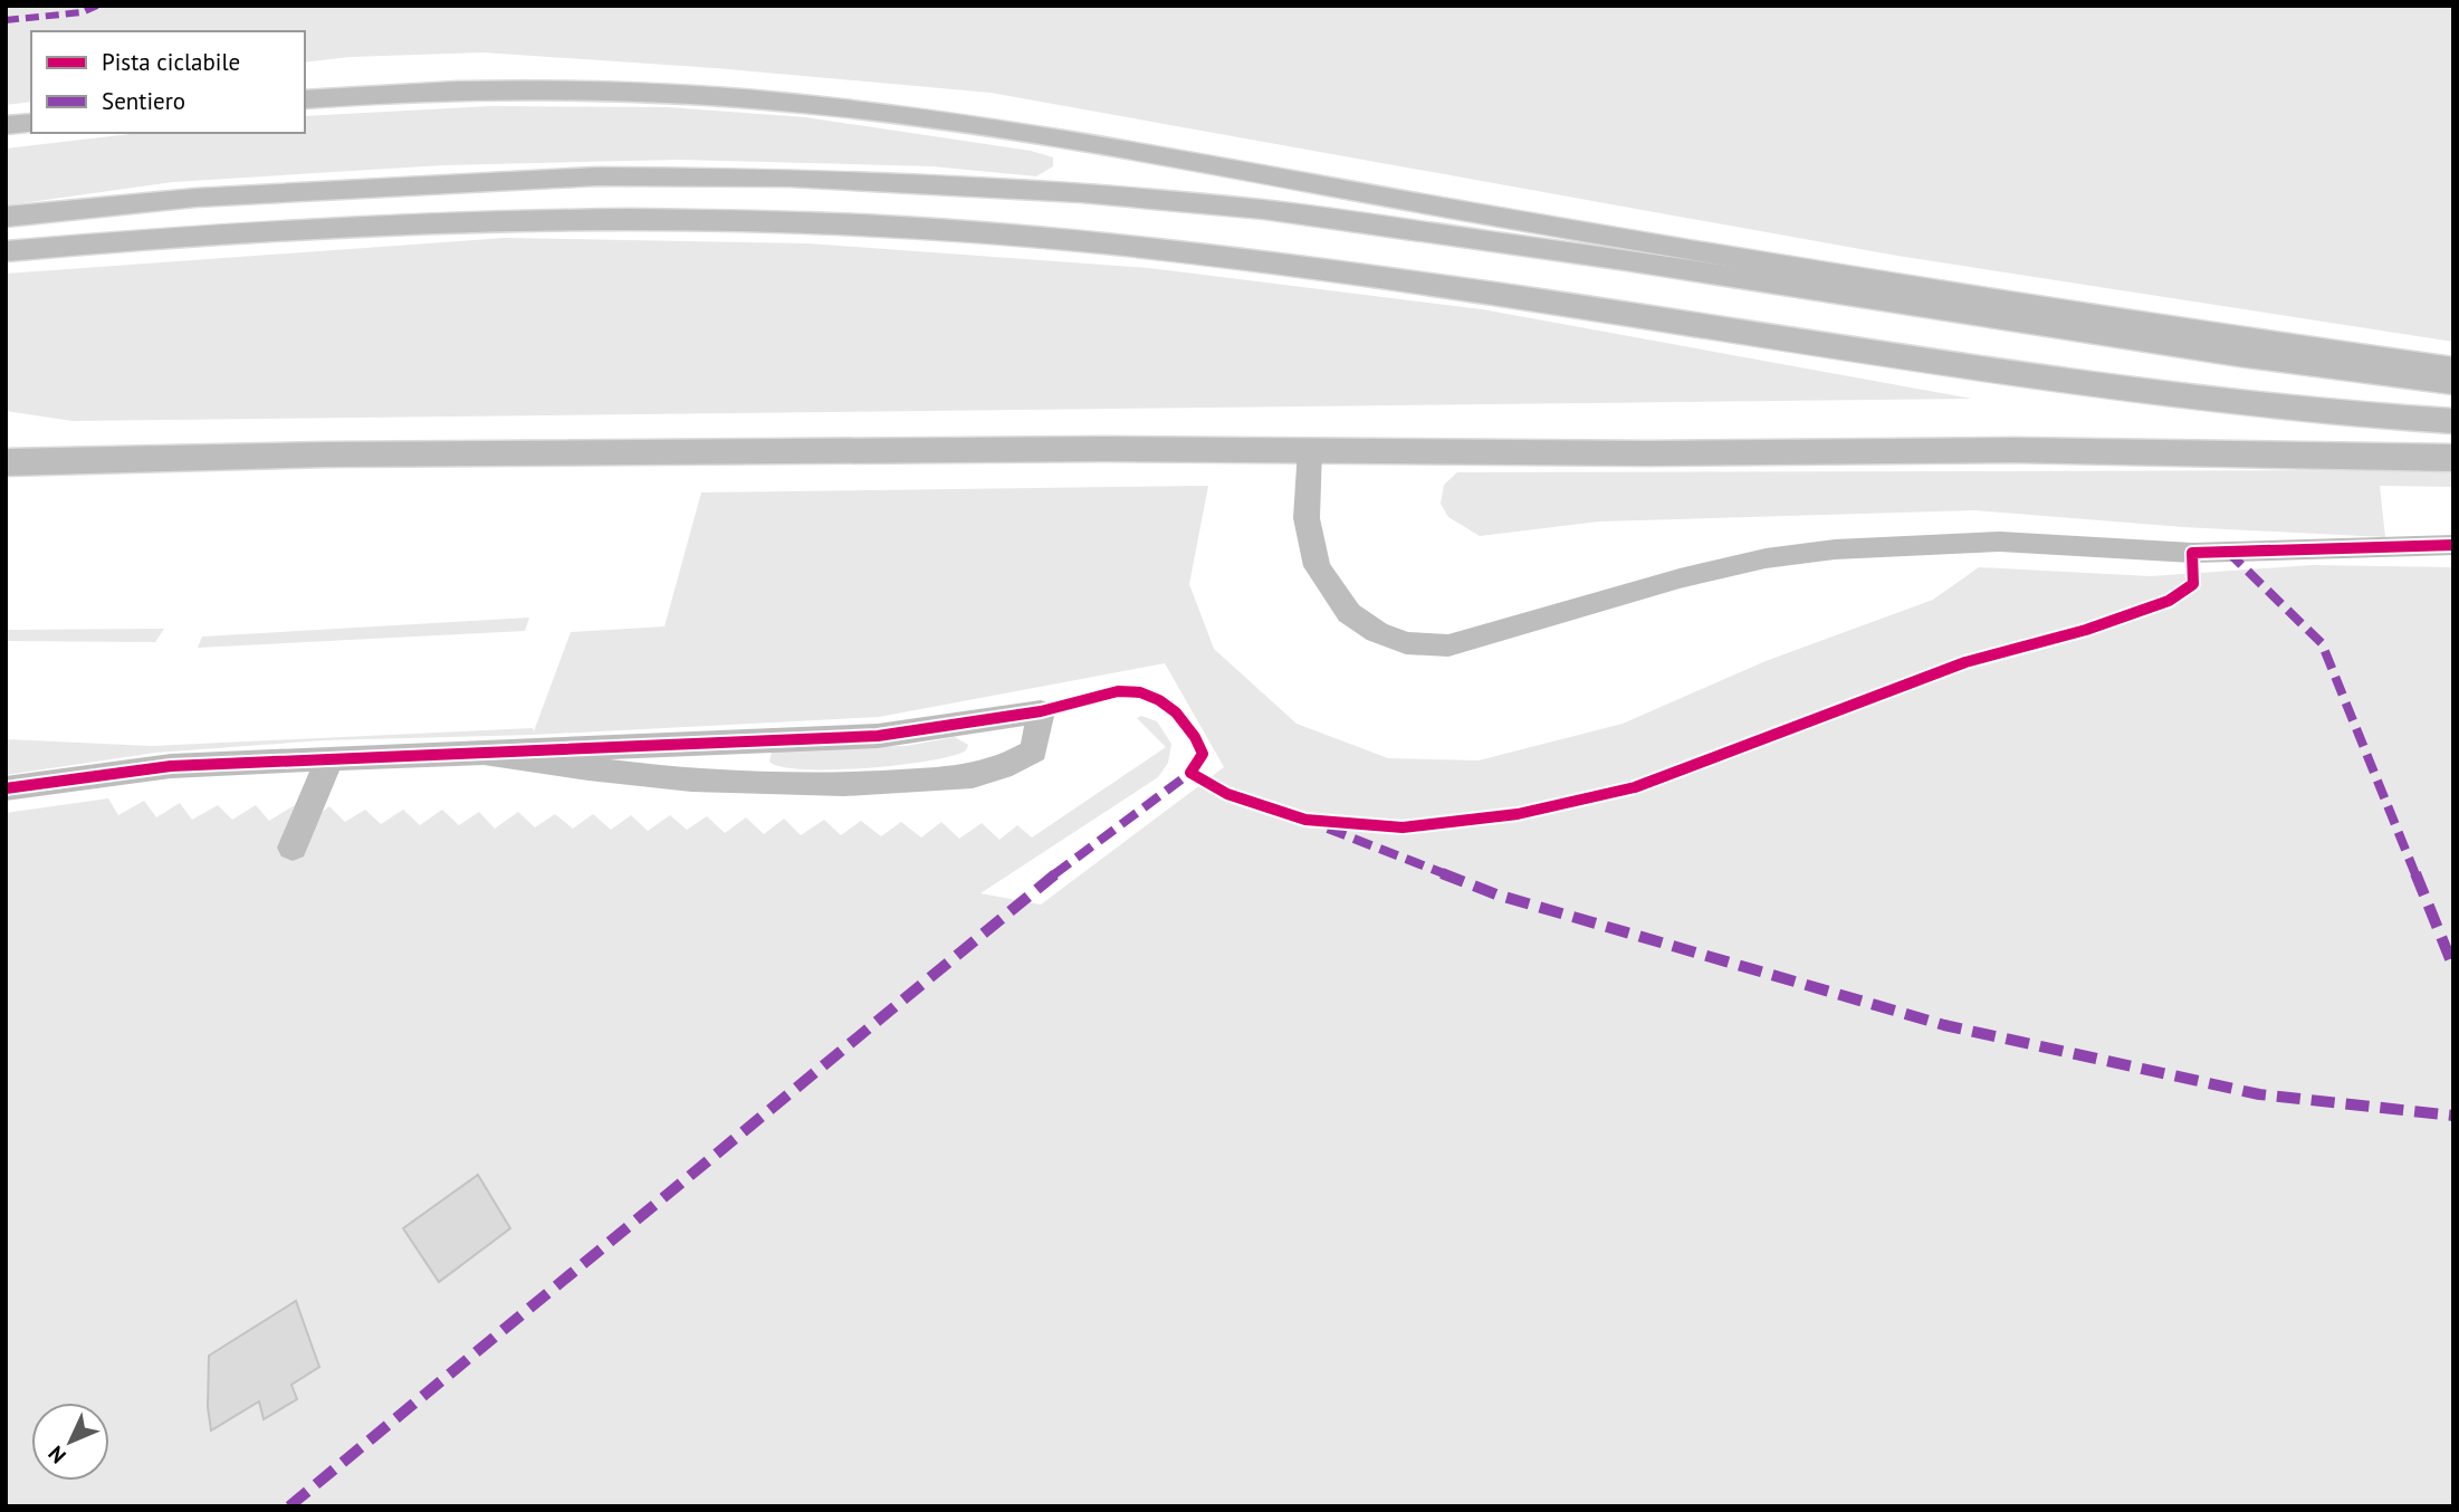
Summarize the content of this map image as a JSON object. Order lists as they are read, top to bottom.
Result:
{
  "legend": ["Pista ciclabile", "Sentiero"],
  "north": "bottom left"
}
